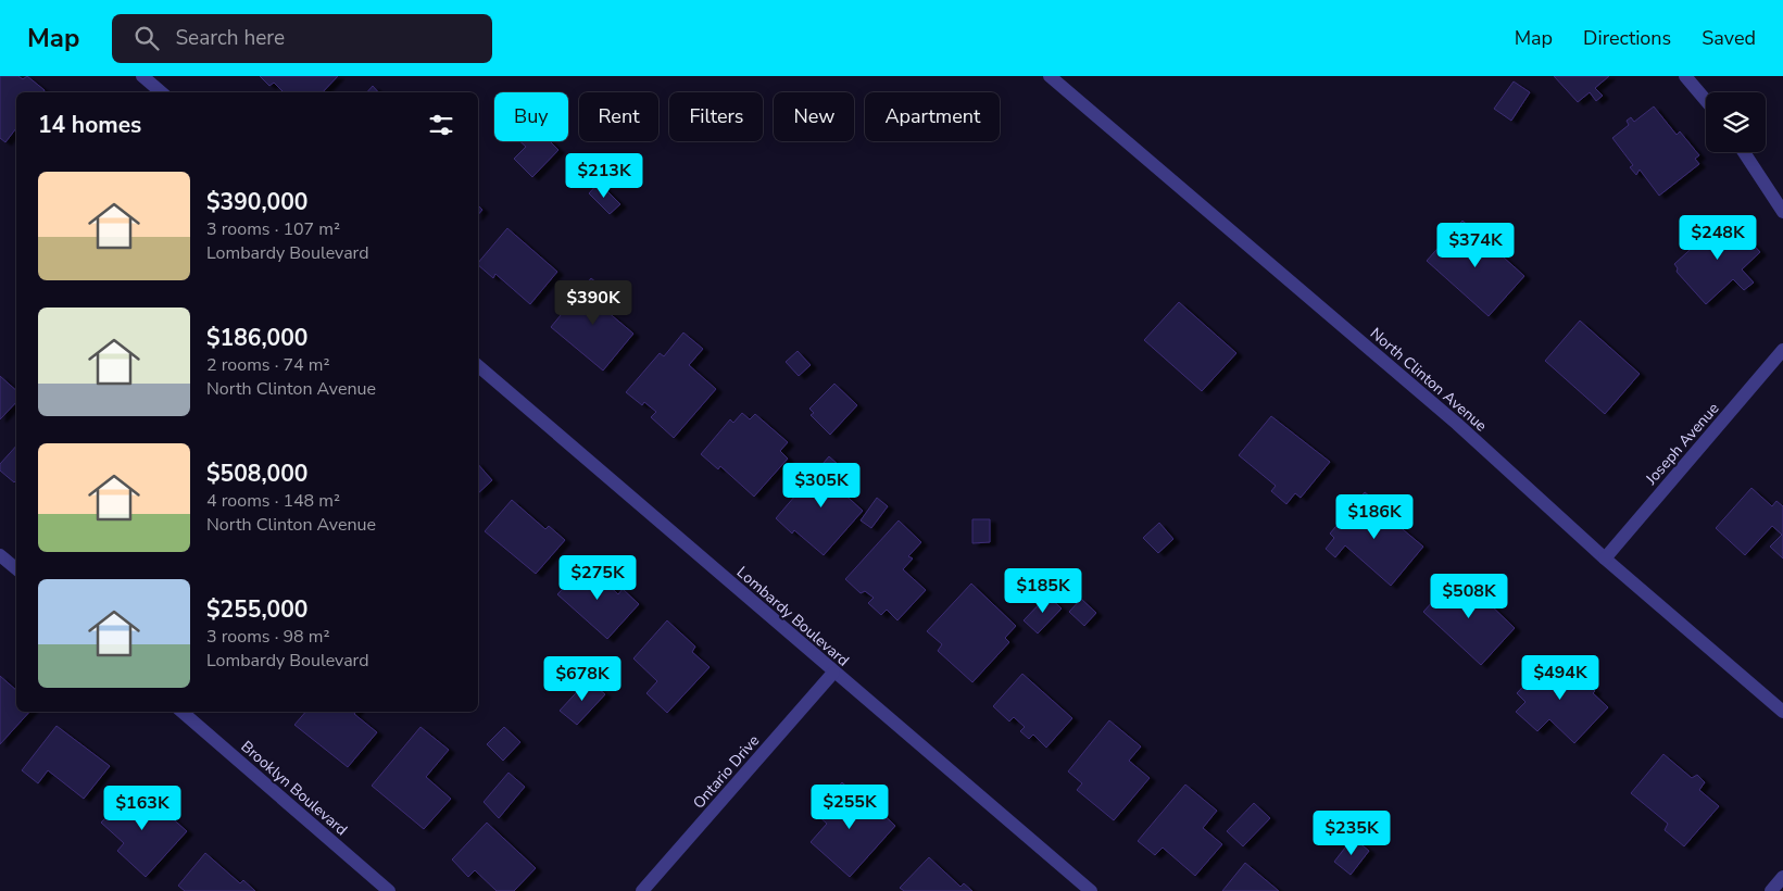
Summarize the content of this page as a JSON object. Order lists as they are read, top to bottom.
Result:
{
  "streets": {
    "street": [
      "North Clinton Avenue",
      "Joseph Avenue",
      "Lombardy Boulevard",
      "Ontario Drive",
      "Brooklyn Boulevard"
    ]
  },
  "crossings": [
    ["North Clinton Avenue", "Joseph Avenue"],
    ["Lombardy Boulevard", "Ontario Drive"]
  ],
  "page": {
    "header": "Map",
    "search": "Search here",
    "nav": ["Map", "Directions", "Saved"],
    "chip": [
      "Buy",
      "Rent",
      "Filters",
      "New",
      "Apartment"
    ],
    "heading": "14 homes",
    "price": [
      "$213K",
      "$248K",
      "$374K",
      "$390K",
      "$305K",
      "$186K",
      "$275K",
      "$185K",
      "$508K",
      "$494K",
      "$678K",
      "$255K",
      "$163K",
      "$235K"
    ],
    "list": [
      {
        "name": "$390,000",
        "note": "3 rooms · 107 m² · Lombardy Boulevard"
      },
      {
        "name": "$186,000",
        "note": "2 rooms · 74 m² · North Clinton Avenue"
      },
      {
        "name": "$508,000",
        "note": "4 rooms · 148 m² · North Clinton Avenue"
      },
      {
        "name": "$255,000",
        "note": "3 rooms · 98 m² · Lombardy Boulevard"
      }
    ]
  }
}
